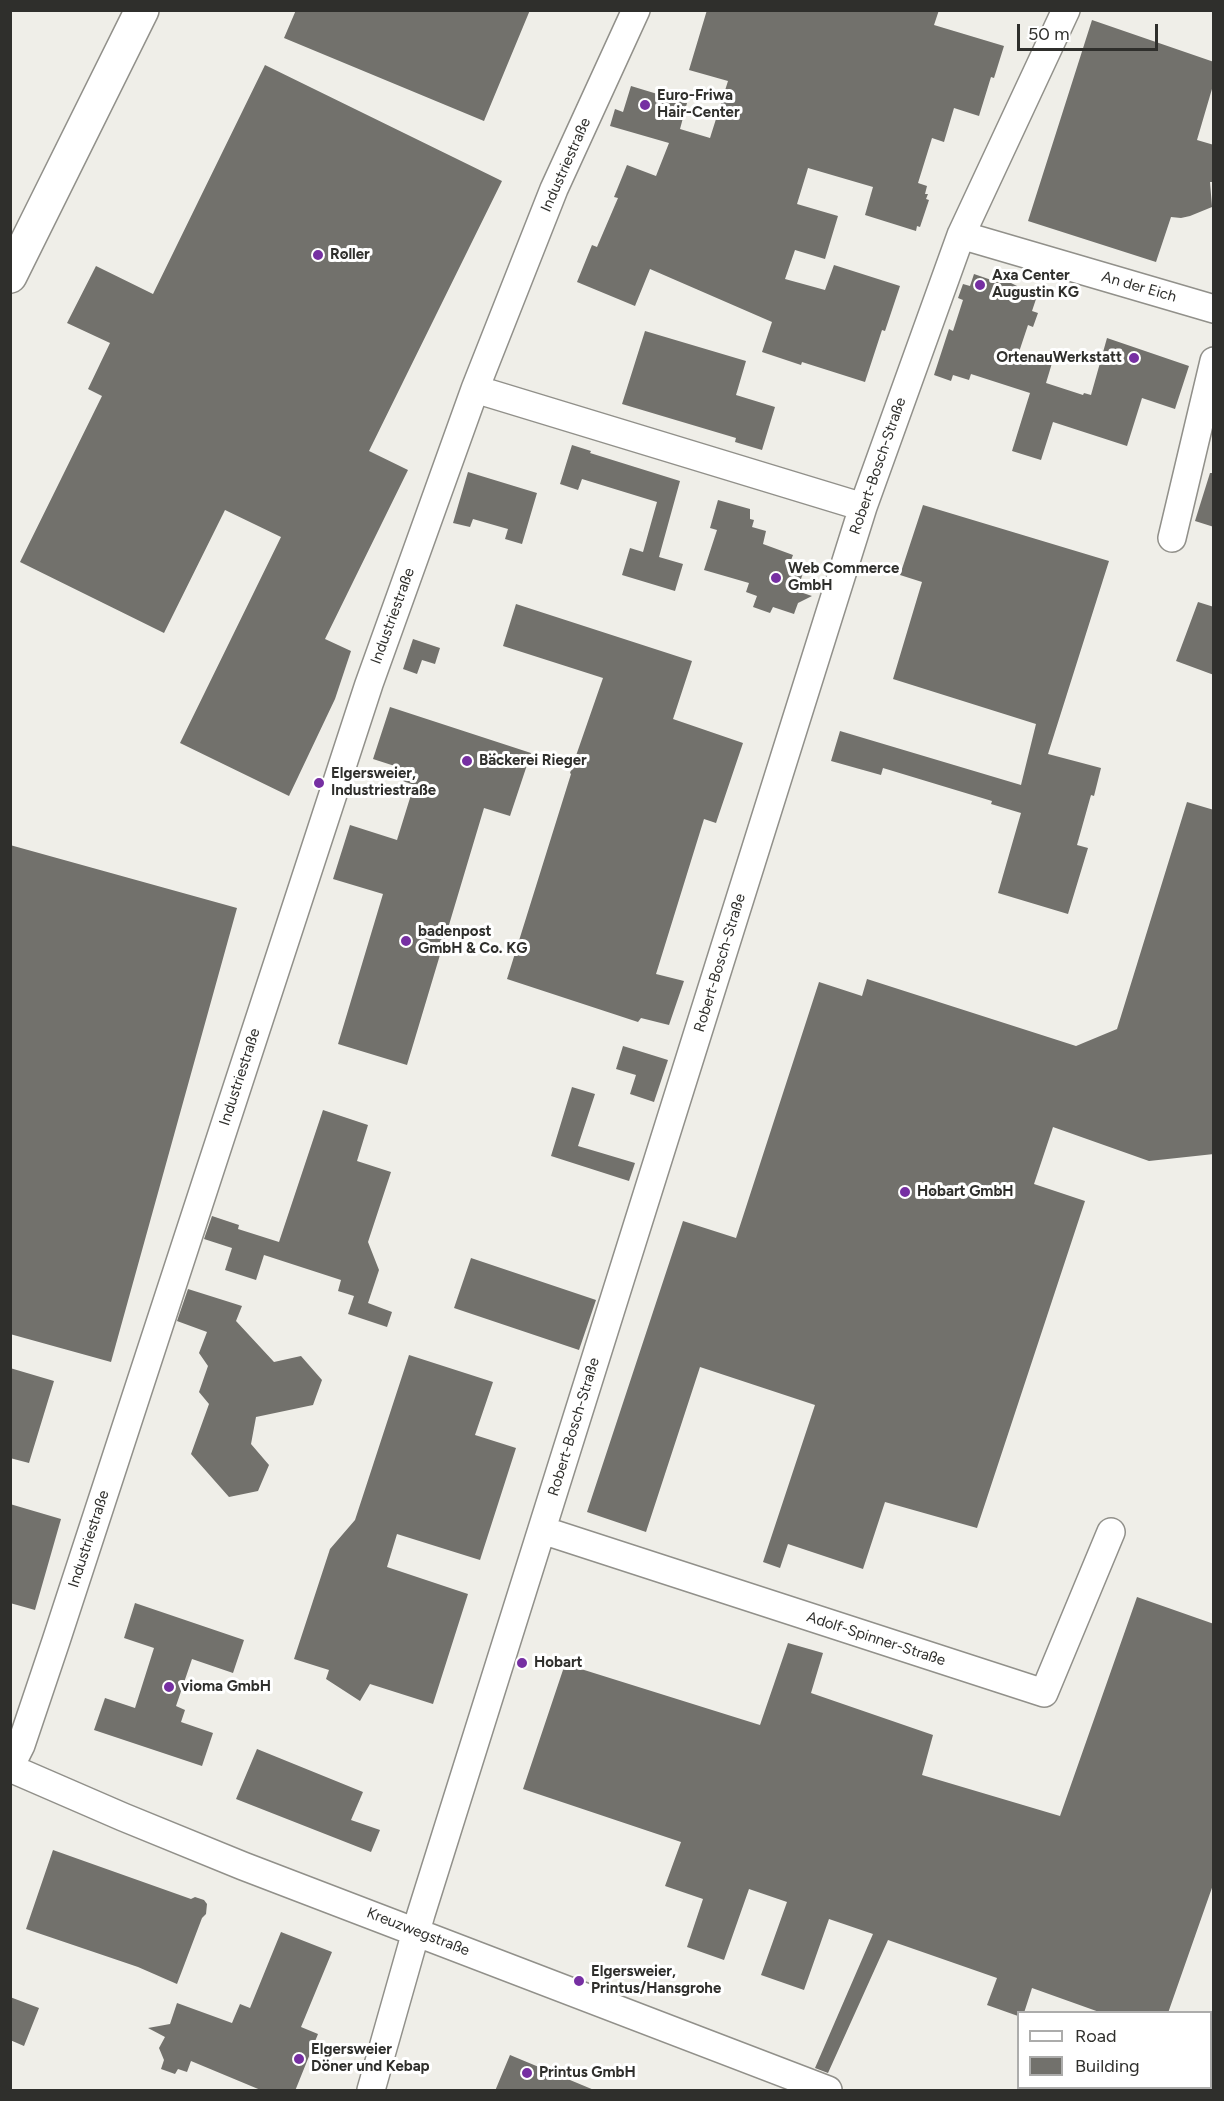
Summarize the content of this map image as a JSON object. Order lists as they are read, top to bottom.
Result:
{
  "streets": {
    "street": [
      "Industriestraße",
      "An der Eich",
      "Robert-Bosch-Straße",
      "Adolf-Spinner-Straße",
      "Kreuzwegstraße"
    ]
  },
  "crossings": [
    ["Industriestraße", "Kreuzwegstraße"],
    ["An der Eich", "Robert-Bosch-Straße"],
    ["Robert-Bosch-Straße", "Adolf-Spinner-Straße"],
    ["Robert-Bosch-Straße", "Kreuzwegstraße"]
  ],
  "places": [
    "Euro-Friwa Hair-Center",
    "Roller",
    "Axa Center Augustin KG",
    "OrtenauWerkstatt",
    "Web Commerce GmbH",
    "Bäckerei Rieger",
    "Elgersweier, Industriestraße",
    "badenpost GmbH & Co. KG",
    "Hobart GmbH",
    "Hobart",
    "vioma GmbH",
    "Elgersweier, Printus/Hansgrohe",
    "Elgersweier Döner und Kebap",
    "Printus GmbH"
  ],
  "legend": ["Road", "Building"],
  "scale_bar": "50 m"
}
